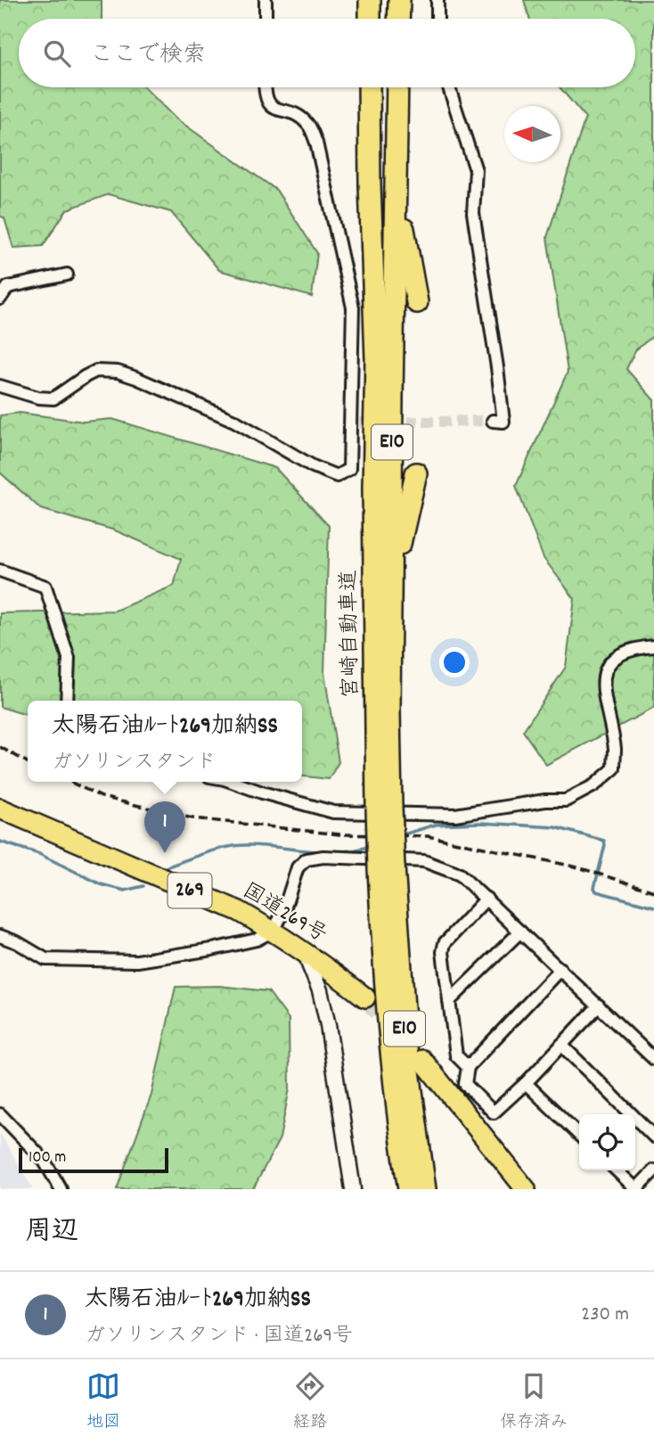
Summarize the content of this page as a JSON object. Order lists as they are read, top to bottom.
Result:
{
  "streets": {
    "highway": [
      "E10",
      "宮崎自動車道",
      "269",
      "国道269号"
    ]
  },
  "scale_bar": "100 m",
  "north": "left",
  "page": {
    "search": "ここで検索",
    "popup": ["太陽石油ﾙｰﾄ269加納SS", "ガソリンスタンド"],
    "pins": "1",
    "scale": "100 m",
    "heading": "周辺",
    "list": [
      {
        "mark": "1",
        "name": "太陽石油ﾙｰﾄ269加納SS",
        "note": "ガソリンスタンド · 国道269号",
        "value": "230 m"
      }
    ],
    "nav": ["地図", "経路", "保存済み"]
  }
}
